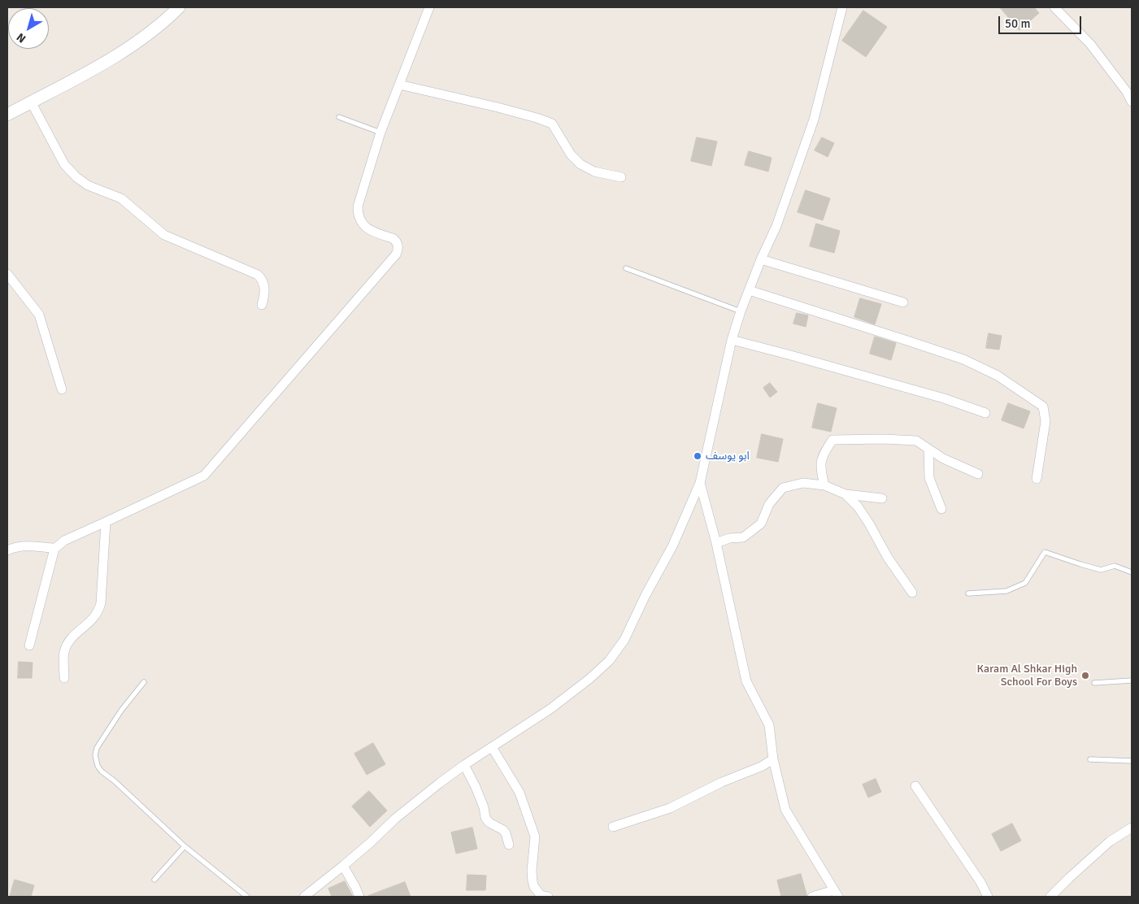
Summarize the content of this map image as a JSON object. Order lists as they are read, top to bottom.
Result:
{
  "places": ["ابو يوسف", "Karam Al Shkar High School For Boys"],
  "scale_bar": "50 m",
  "north": "bottom left"
}
